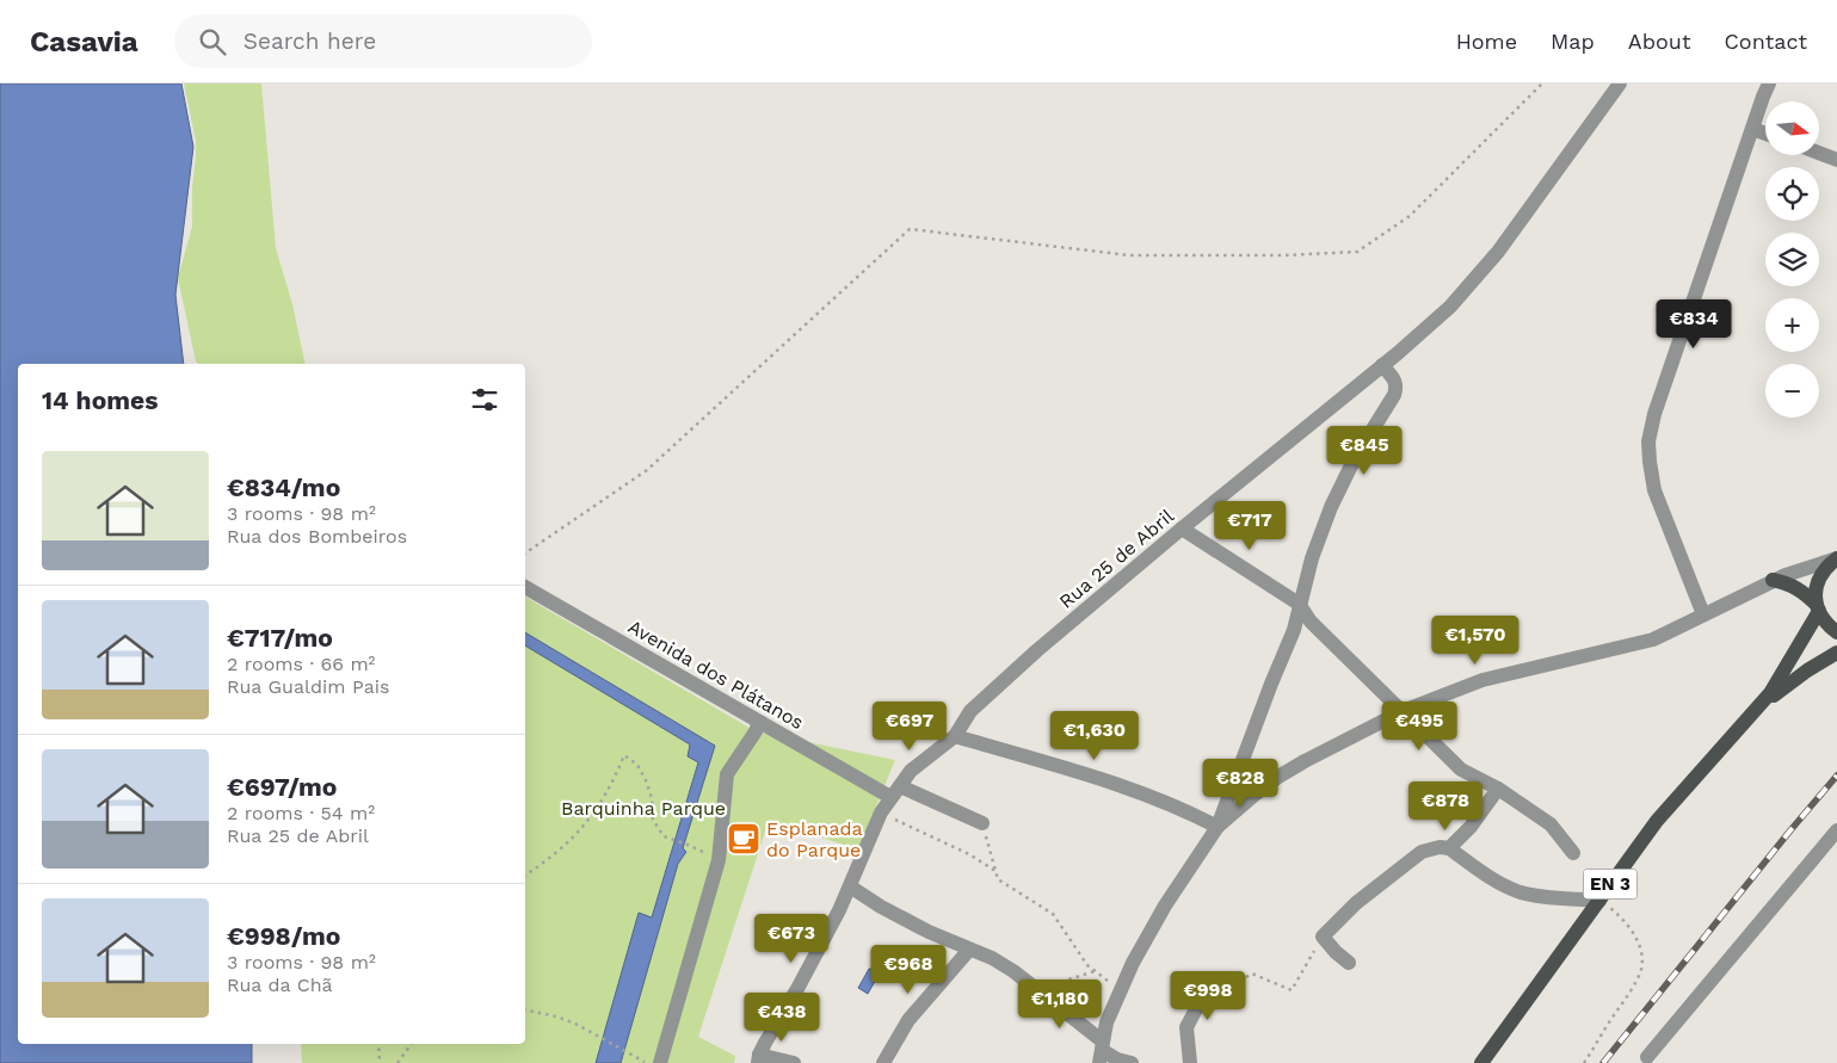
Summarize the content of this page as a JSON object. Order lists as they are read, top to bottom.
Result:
{
  "streets": {
    "main road": ["EN 3"],
    "street": ["Rua 25 de Abril", "Avenida dos Plátanos"]
  },
  "crossings": [
    ["Rua 25 de Abril", "Avenida dos Plátanos"]
  ],
  "parks": ["Barquinha Parque"],
  "places": {
    "cafe": ["Esplanada do Parque"]
  },
  "north": "right",
  "page": {
    "header": "Casavia",
    "search": "Search here",
    "nav": [
      "Home",
      "Map",
      "About",
      "Contact"
    ],
    "map_buttons": ["+", "−"],
    "price": [
      "€834",
      "€845",
      "€717",
      "€1,570",
      "€697",
      "€495",
      "€1,630",
      "€828",
      "€878",
      "€673",
      "€968",
      "€998",
      "€1,180",
      "€438"
    ],
    "heading": "14 homes",
    "list": [
      {
        "name": "€834/mo",
        "note": "3 rooms · 98 m² · Rua dos Bombeiros"
      },
      {
        "name": "€717/mo",
        "note": "2 rooms · 66 m² · Rua Gualdim Pais"
      },
      {
        "name": "€697/mo",
        "note": "2 rooms · 54 m² · Rua 25 de Abril"
      },
      {
        "name": "€998/mo",
        "note": "3 rooms · 98 m² · Rua da Chã"
      }
    ]
  }
}
